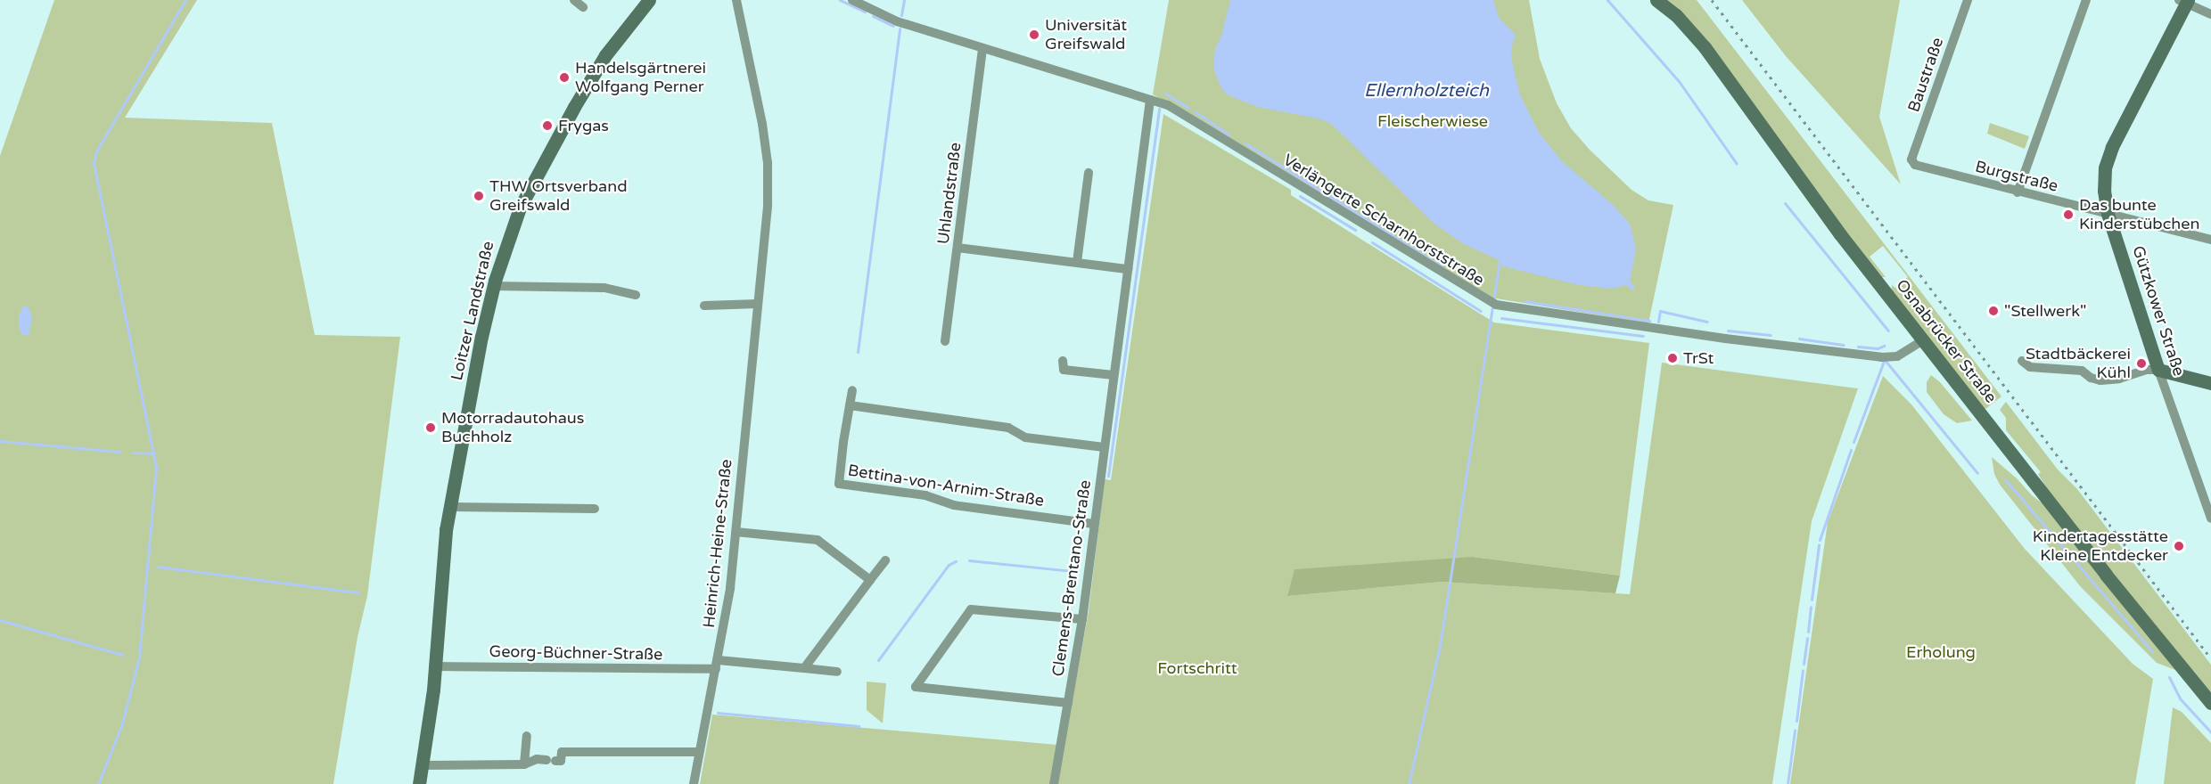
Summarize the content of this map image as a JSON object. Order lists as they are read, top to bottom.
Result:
{
  "streets": {
    "main road": ["Loitzer Landstraße", "Gützkower Straße", "Osnabrücker Straße"],
    "street": [
      "Baustraße",
      "Burgstraße",
      "Uhlandstraße",
      "Verlängerte Scharnhorststraße",
      "Bettina-von-Arnim-Straße",
      "Heinrich-Heine-Straße",
      "Clemens-Brentano-Straße",
      "Georg-Büchner-Straße"
    ]
  },
  "crossings": [
    ["Baustraße", "Burgstraße"],
    ["Burgstraße", "Gützkower Straße"],
    ["Uhlandstraße", "Verlängerte Scharnhorststraße"],
    ["Verlängerte Scharnhorststraße", "Osnabrücker Straße"],
    ["Verlängerte Scharnhorststraße", "Clemens-Brentano-Straße"],
    ["Loitzer Landstraße", "Georg-Büchner-Straße"],
    ["Bettina-von-Arnim-Straße", "Clemens-Brentano-Straße"],
    ["Heinrich-Heine-Straße", "Georg-Büchner-Straße"]
  ],
  "water": ["Ellernholzteich"],
  "parks": ["Fleischerwiese", "Erholung", "Fortschritt"],
  "places": [
    "Universität Greifswald",
    "Handelsgärtnerei Wolfgang Perner",
    "Frygas",
    "THW Ortsverband Greifswald",
    "Das bunte Kinderstübchen",
    "\"Stellwerk\"",
    "TrSt",
    "Stadtbäckerei Kühl",
    "Motorradautohaus Buchholz",
    "Kindertagesstätte Kleine Entdecker"
  ]
}
